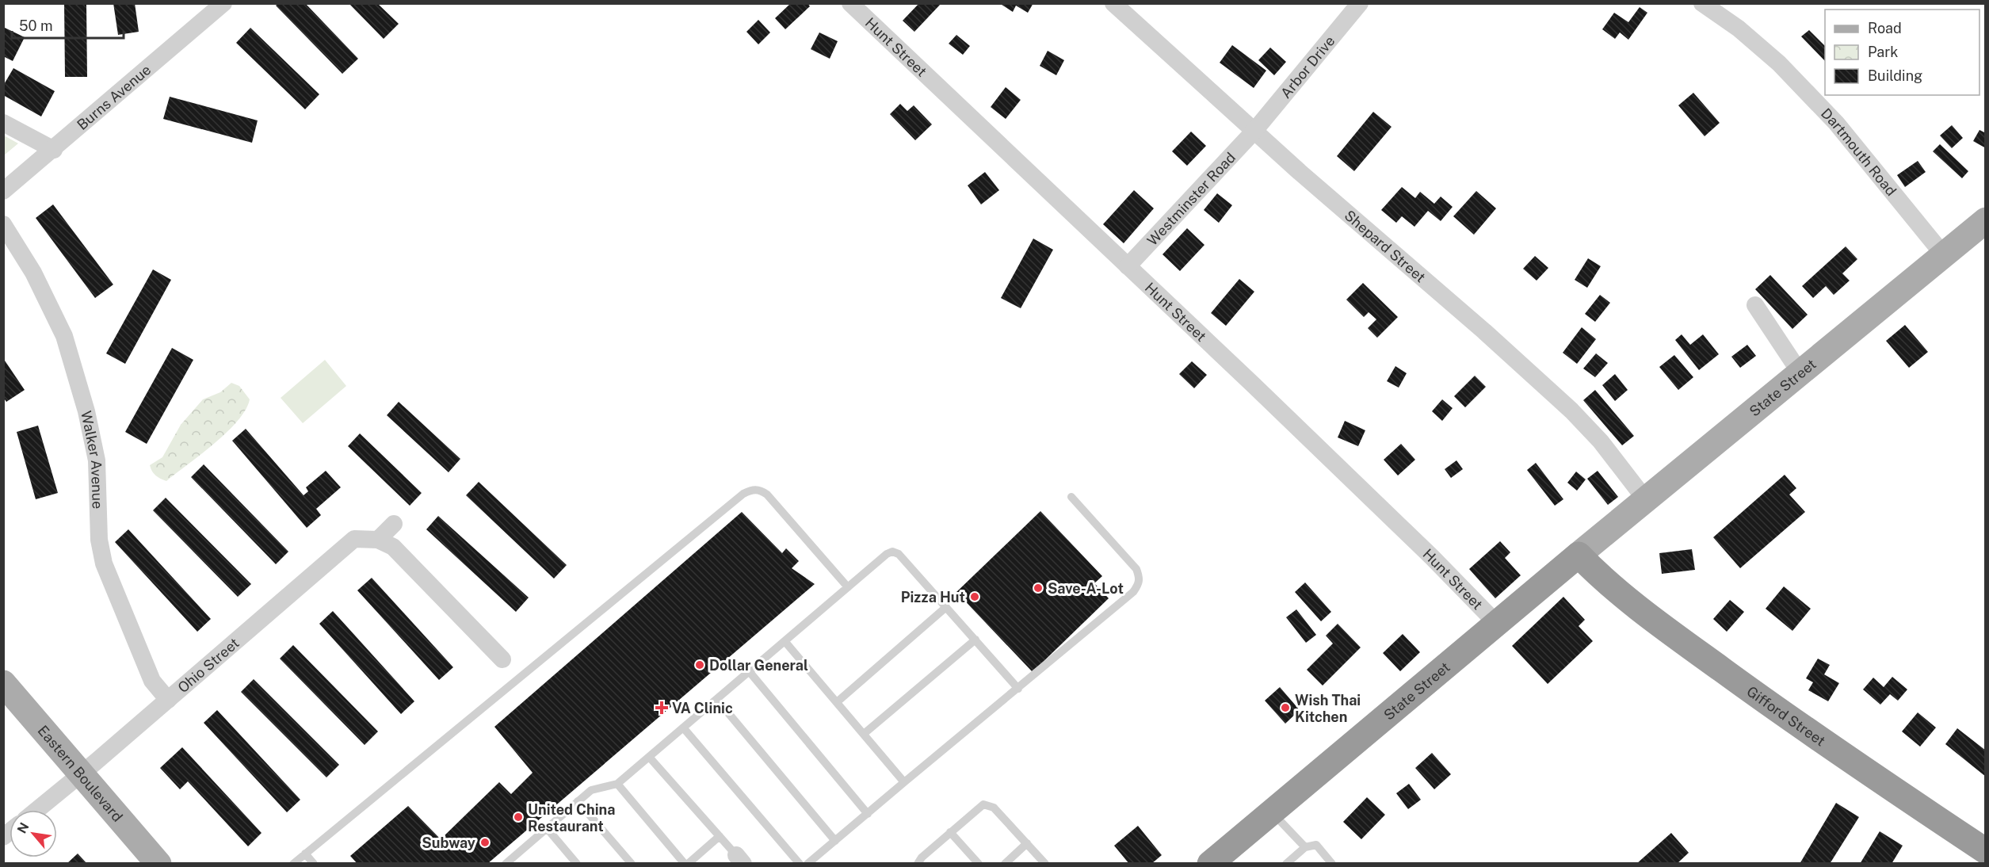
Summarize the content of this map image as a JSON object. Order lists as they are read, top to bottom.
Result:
{
  "streets": {
    "highway": ["State Street", "Gifford Street"],
    "main road": ["Eastern Boulevard"],
    "street": [
      "Hunt Street",
      "Arbor Drive",
      "Burns Avenue",
      "Dartmouth Road",
      "Westminster Road",
      "Shepard Street",
      "Walker Avenue",
      "Ohio Street"
    ]
  },
  "crossings": [
    ["Hunt Street", "Westminster Road"],
    ["Hunt Street", "State Street"],
    ["Arbor Drive", "Westminster Road"],
    ["Arbor Drive", "Shepard Street"],
    ["Dartmouth Road", "State Street"],
    ["Westminster Road", "Shepard Street"],
    ["Shepard Street", "State Street"],
    ["State Street", "Gifford Street"],
    ["Walker Avenue", "Ohio Street"],
    ["Ohio Street", "Eastern Boulevard"]
  ],
  "places": {
    "other": [
      "Save-A-Lot",
      "Pizza Hut",
      "Dollar General",
      "Wish Thai Kitchen",
      "United China Restaurant",
      "Subway"
    ],
    "health": ["VA Clinic"]
  },
  "legend": ["Road", "Park", "Building"],
  "scale_bar": "50 m",
  "north": "top left"
}
